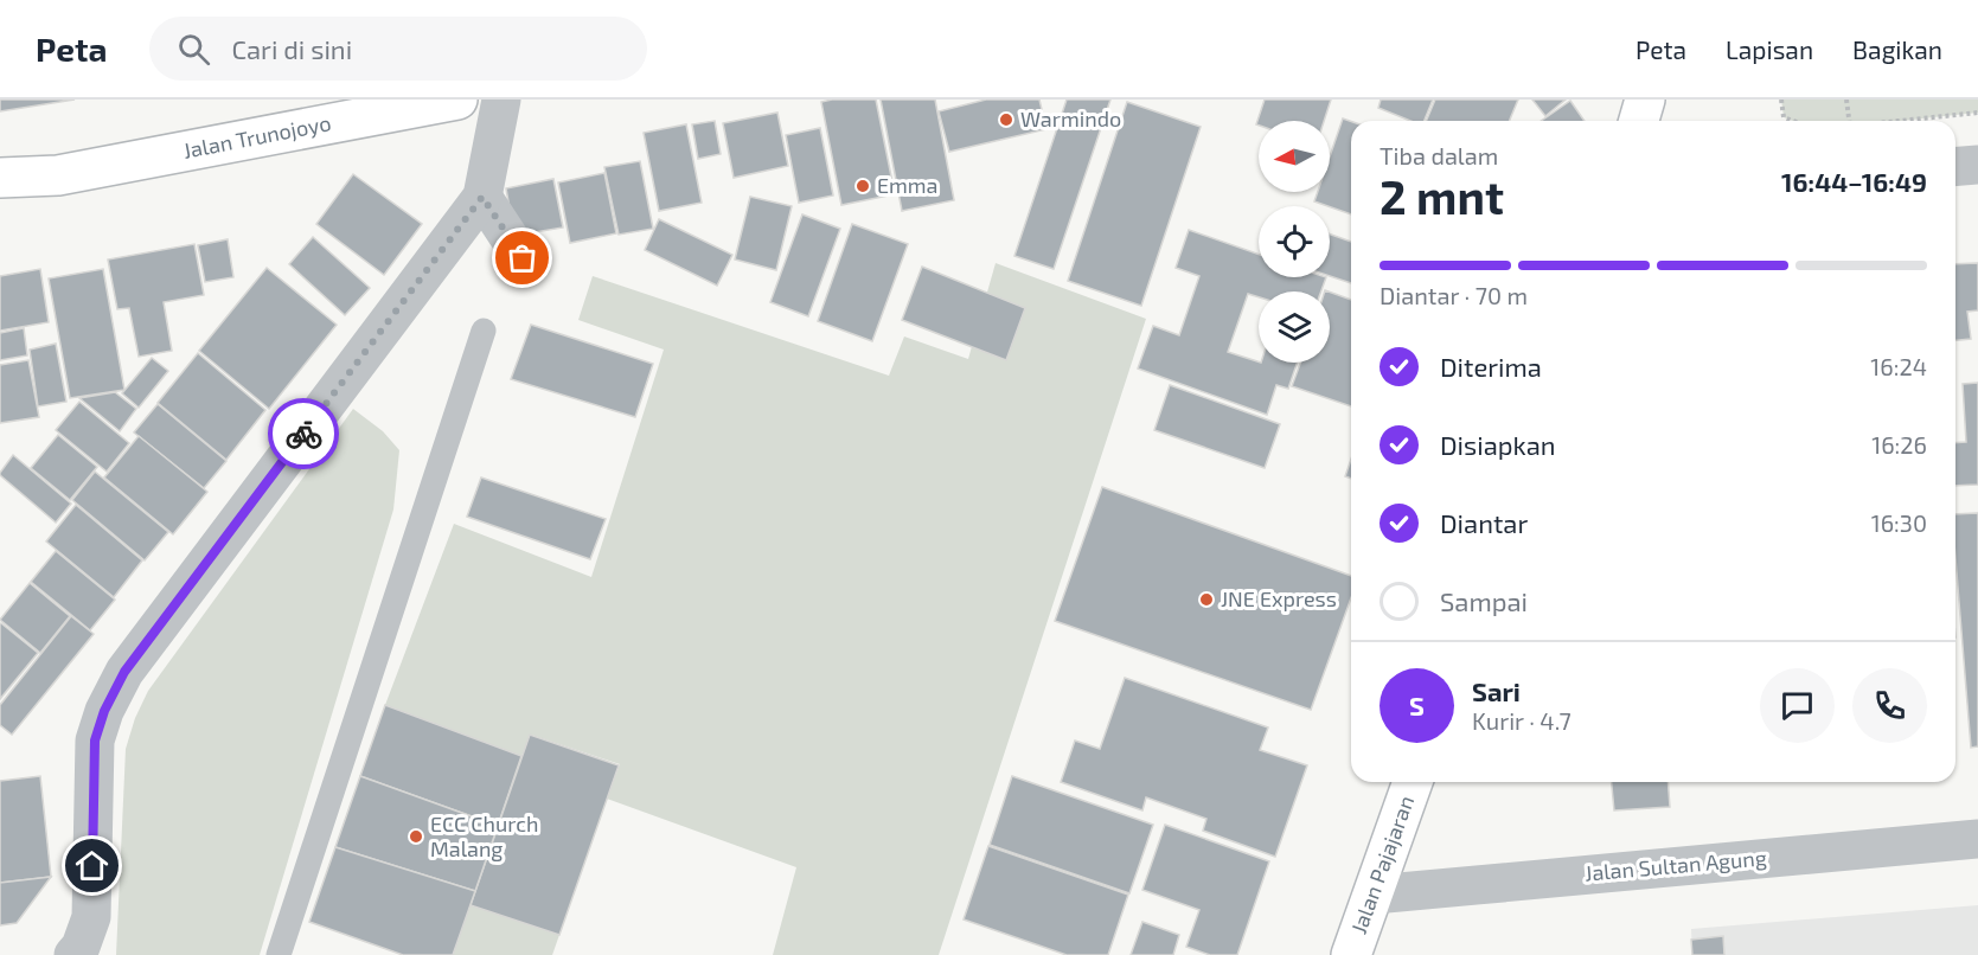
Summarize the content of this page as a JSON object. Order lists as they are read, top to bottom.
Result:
{
  "streets": {
    "main road": ["Jalan Trunojoyo", "Jalan Pajajaran"],
    "street": ["Jalan Sultan Agung"]
  },
  "crossings": [
    ["Jalan Pajajaran", "Jalan Sultan Agung"]
  ],
  "places": [
    "Warmindo",
    "Emma",
    "JNE Express",
    "ECC Church Malang"
  ],
  "north": "left",
  "page": {
    "header": "Peta",
    "search": "Cari di sini",
    "nav": ["Peta", "Lapisan", "Bagikan"],
    "heading": ["2 mnt", "Tiba dalam", "16:44–16:49"],
    "panel": ["Sari", "Kurir · 4.7"],
    "bar": "Diantar · 70 m",
    "list": [
      ["Diterima", "16:24"],
      ["Disiapkan", "16:26"],
      ["Diantar", "16:30"],
      "Sampai"
    ],
    "round": "S"
  }
}
